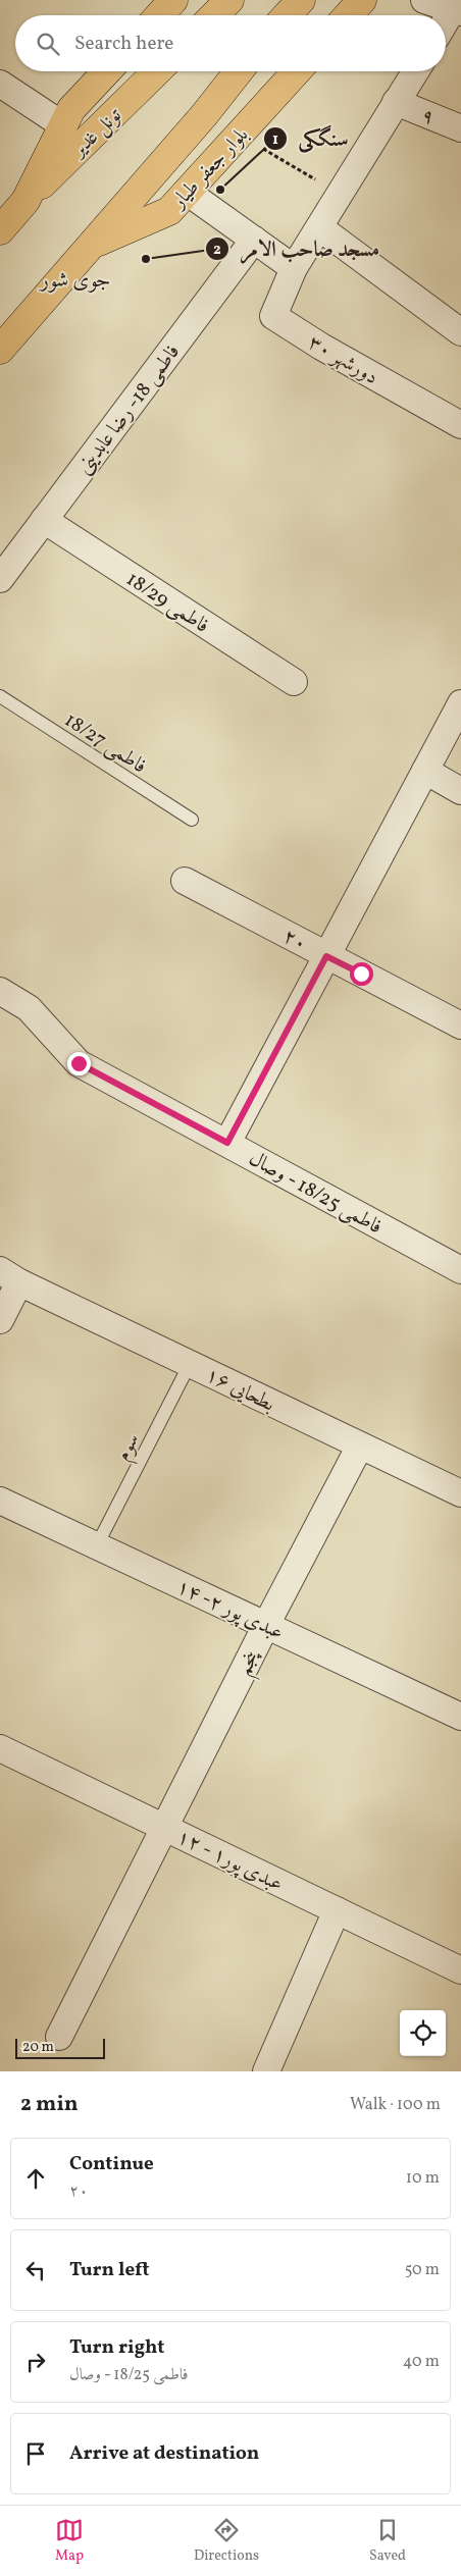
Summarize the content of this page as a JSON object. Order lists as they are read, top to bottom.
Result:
{
  "streets": {
    "main road": ["تونل غدیر", "بلوار جعفر طیار"],
    "street": [
      "۹",
      "دورشهر ۳۰",
      "فاطمی 18- رضا عابدینی",
      "فاطمی 18/29",
      "۲۰",
      "فاطمی 18/25 - وصال",
      "بطحایی ۱۶",
      "عبدی پور ۲- ۱۴",
      "پنجم",
      "عبدی پور۱ - ۱۲"
    ],
    "lane": ["فاطمی 18/27", "سوم"]
  },
  "crossings": [
    ["فاطمی 18- رضا عابدینی", "فاطمی 18/29"],
    ["بطحایی ۱۶", "سوم"],
    ["بطحایی ۱۶", "پنجم"],
    ["سوم", "عبدی پور ۲- ۱۴"],
    ["عبدی پور ۲- ۱۴", "پنجم"],
    ["پنجم", "عبدی پور۱ - ۱۲"]
  ],
  "districts": ["جوی شور"],
  "places": ["سنگکی", "مسجد صاحب الامر"],
  "scale_bar": "20 m",
  "page": {
    "search": "Search here",
    "scale": "20 m",
    "heading": ["2 min", "Walk · 100 m"],
    "list": [
      ["Continue", "۲۰", "10 m"],
      ["Turn left", "50 m"],
      ["Turn right", "فاطمی 18/25 - وصال", "40 m"],
      "Arrive at destination"
    ],
    "nav": ["Map", "Directions", "Saved"]
  }
}
